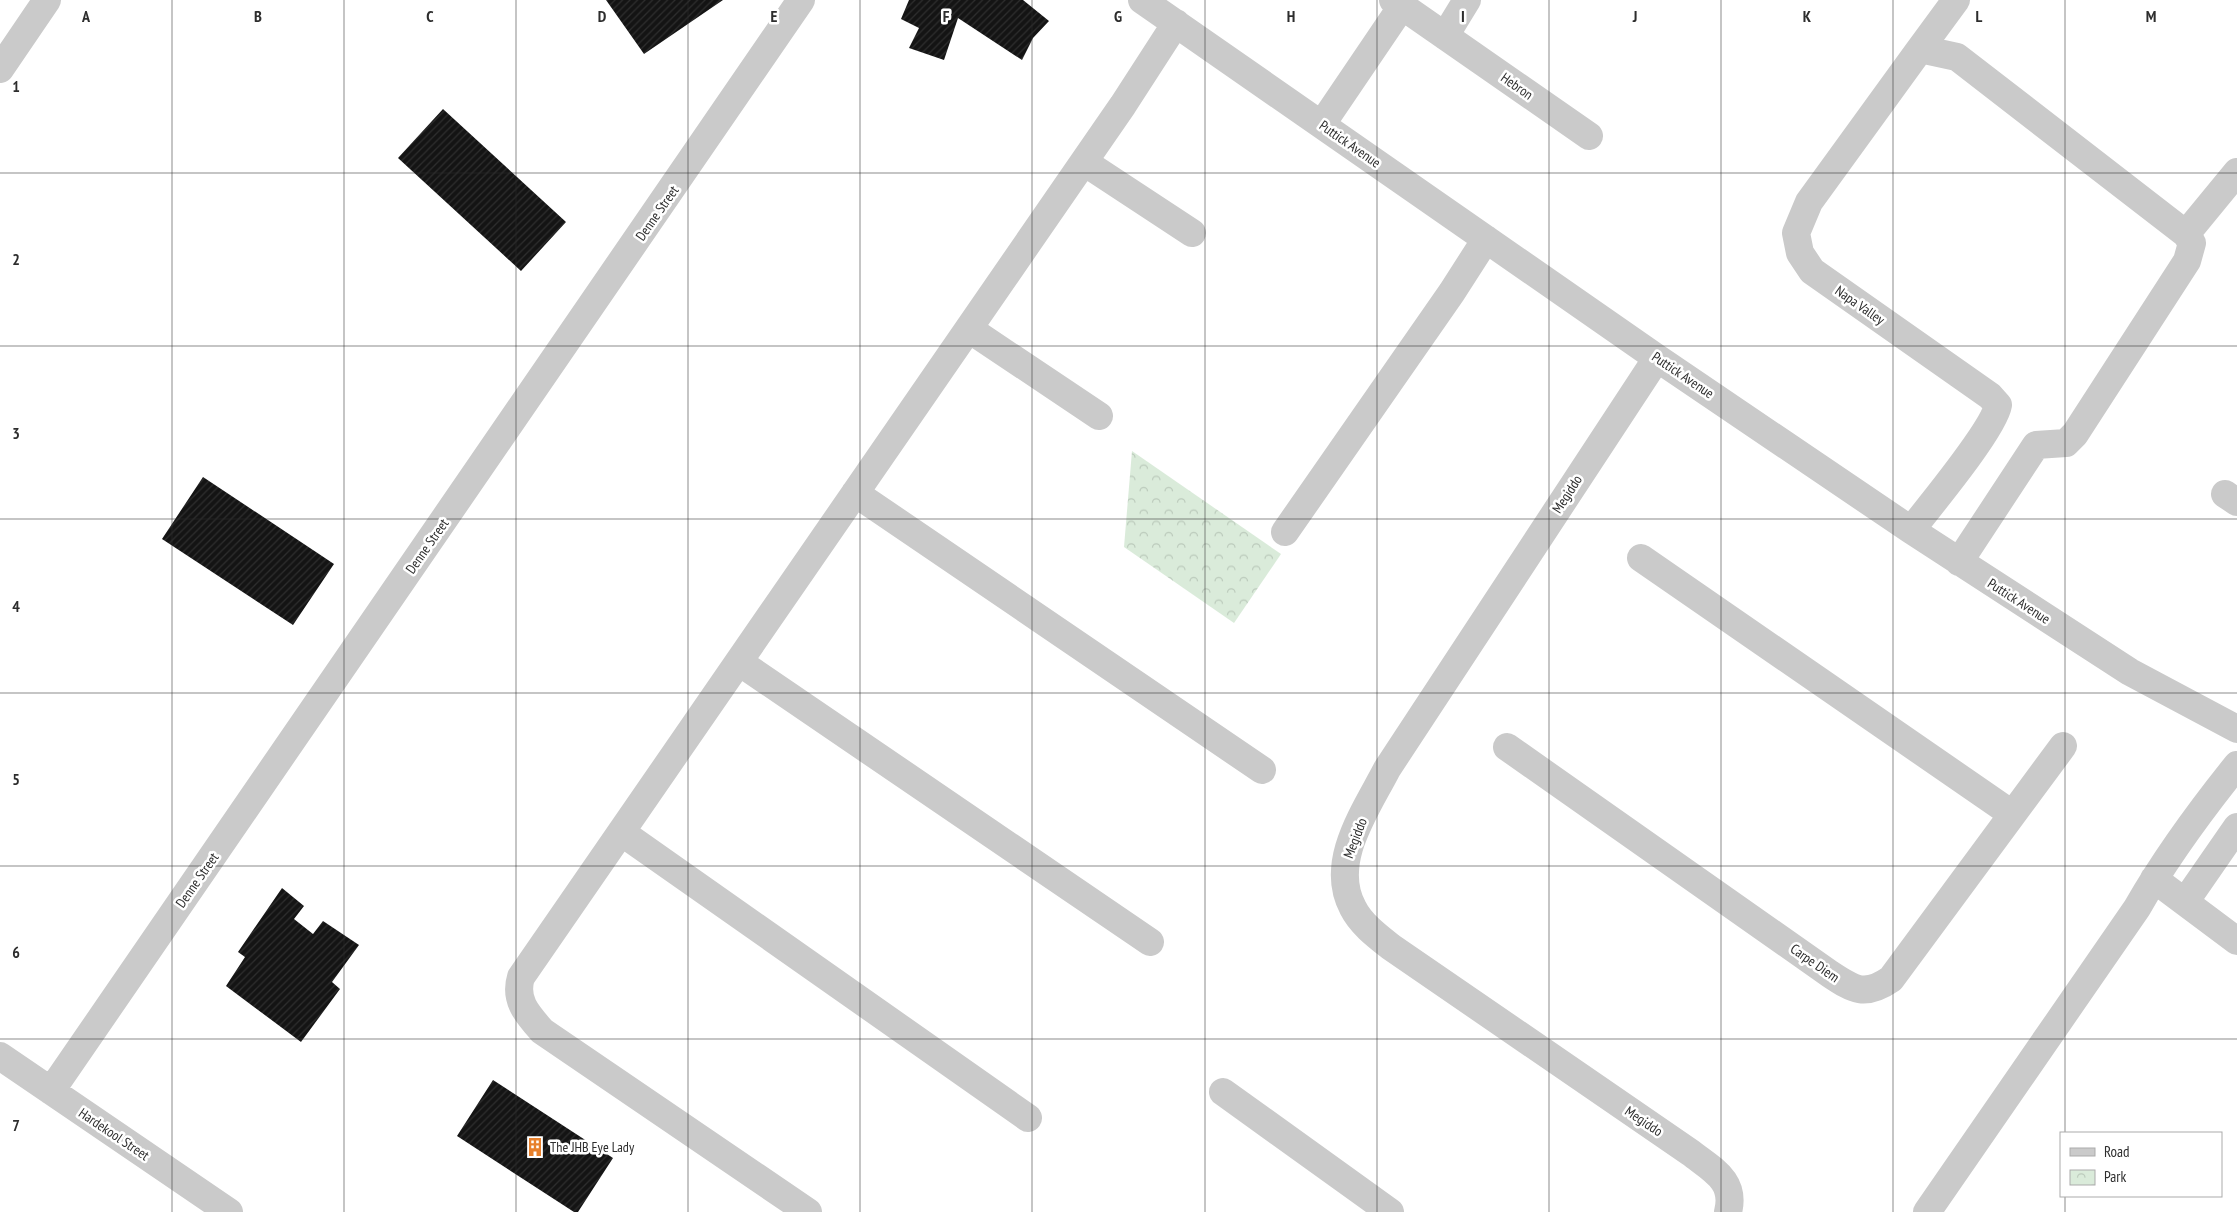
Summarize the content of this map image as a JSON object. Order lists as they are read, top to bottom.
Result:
{
  "streets": {
    "street": [
      "Hebron",
      "Puttick Avenue",
      "Denne Street",
      "Napa Valley",
      "Megiddo",
      "Carpe Diem",
      "Hardekool Street"
    ]
  },
  "crossings": [
    ["Hebron", "Puttick Avenue"],
    ["Puttick Avenue", "Napa Valley"],
    ["Puttick Avenue", "Megiddo"],
    ["Denne Street", "Hardekool Street"]
  ],
  "places": {
    "building": ["The JHB Eye Lady"]
  },
  "legend": ["Road", "Park"],
  "grid": {
    "columns": [
      "A",
      "B",
      "C",
      "D",
      "E",
      "F",
      "G",
      "H",
      "I",
      "J",
      "K",
      "L",
      "M"
    ],
    "rows": [
      "1",
      "2",
      "3",
      "4",
      "5",
      "6",
      "7"
    ]
  }
}
